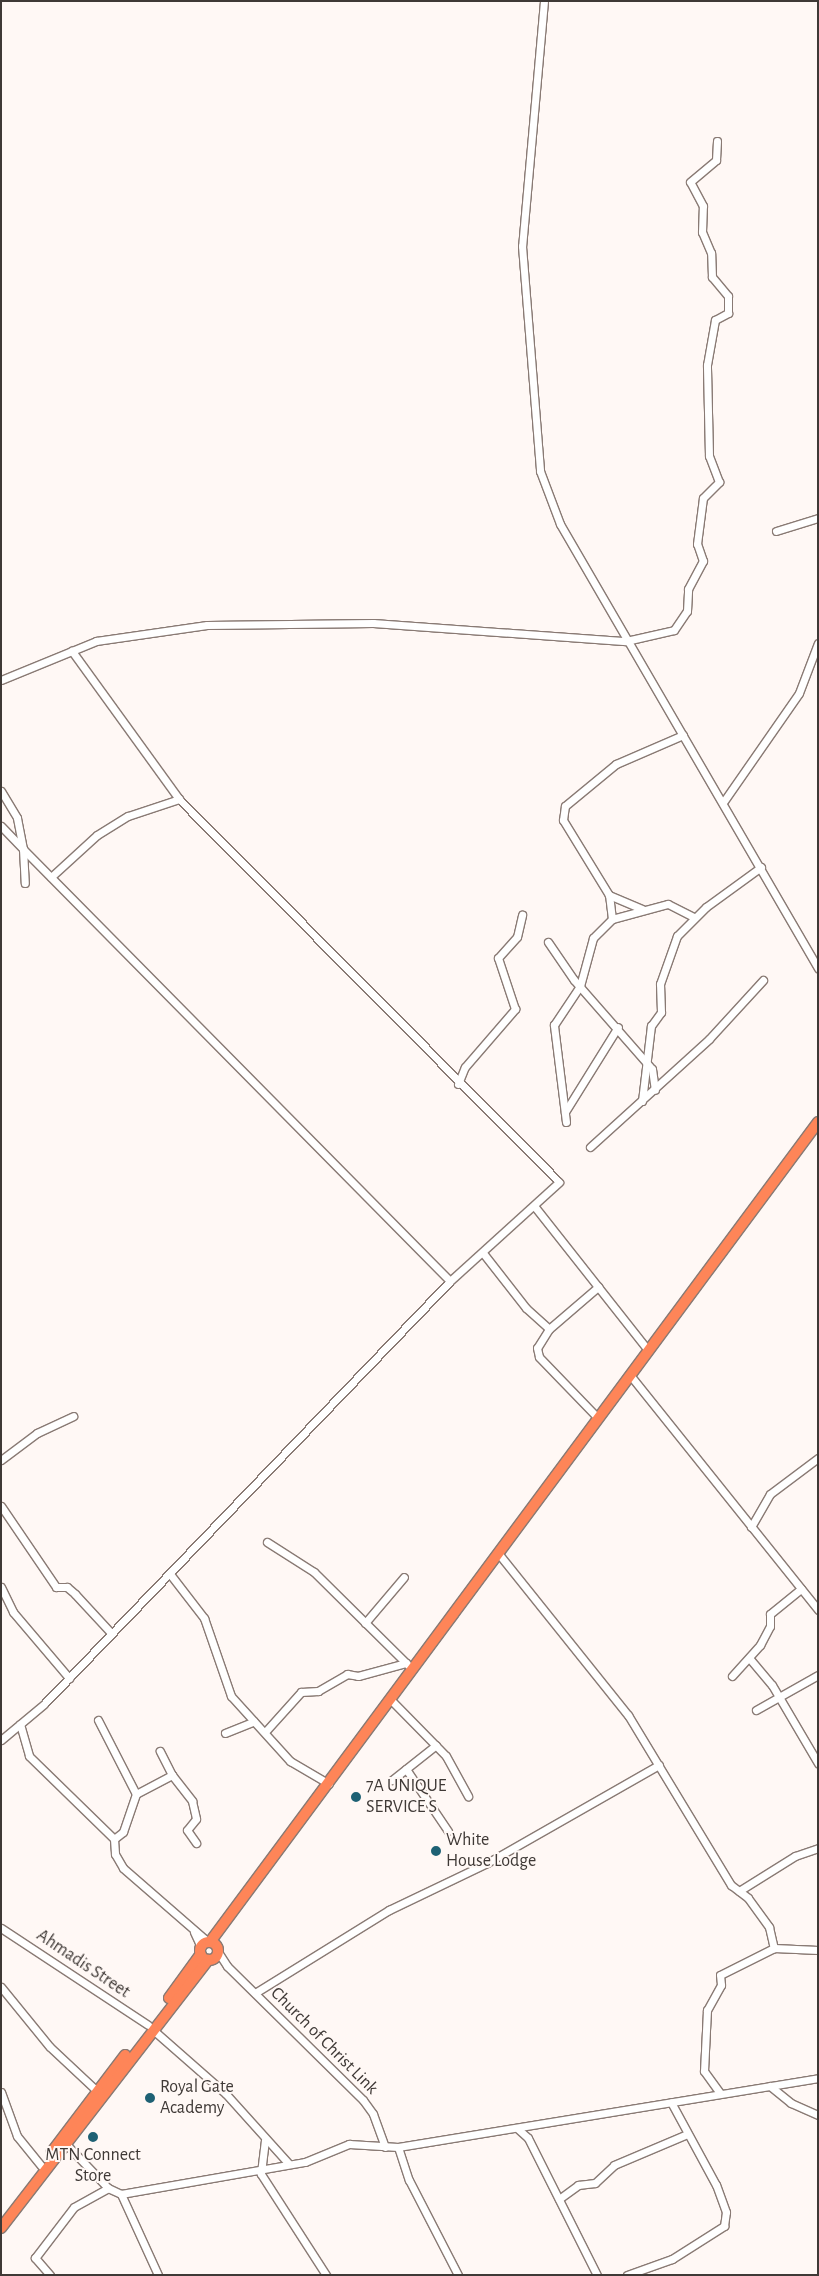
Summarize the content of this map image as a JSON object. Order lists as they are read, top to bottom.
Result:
{
  "streets": {
    "street": ["Ahmadis Street", "Church of Christ Link"]
  },
  "places": [
    "7A UNIQUE SERVICE S",
    "White House Lodge",
    "Royal Gate Academy",
    "MTN Connect Store"
  ]
}
